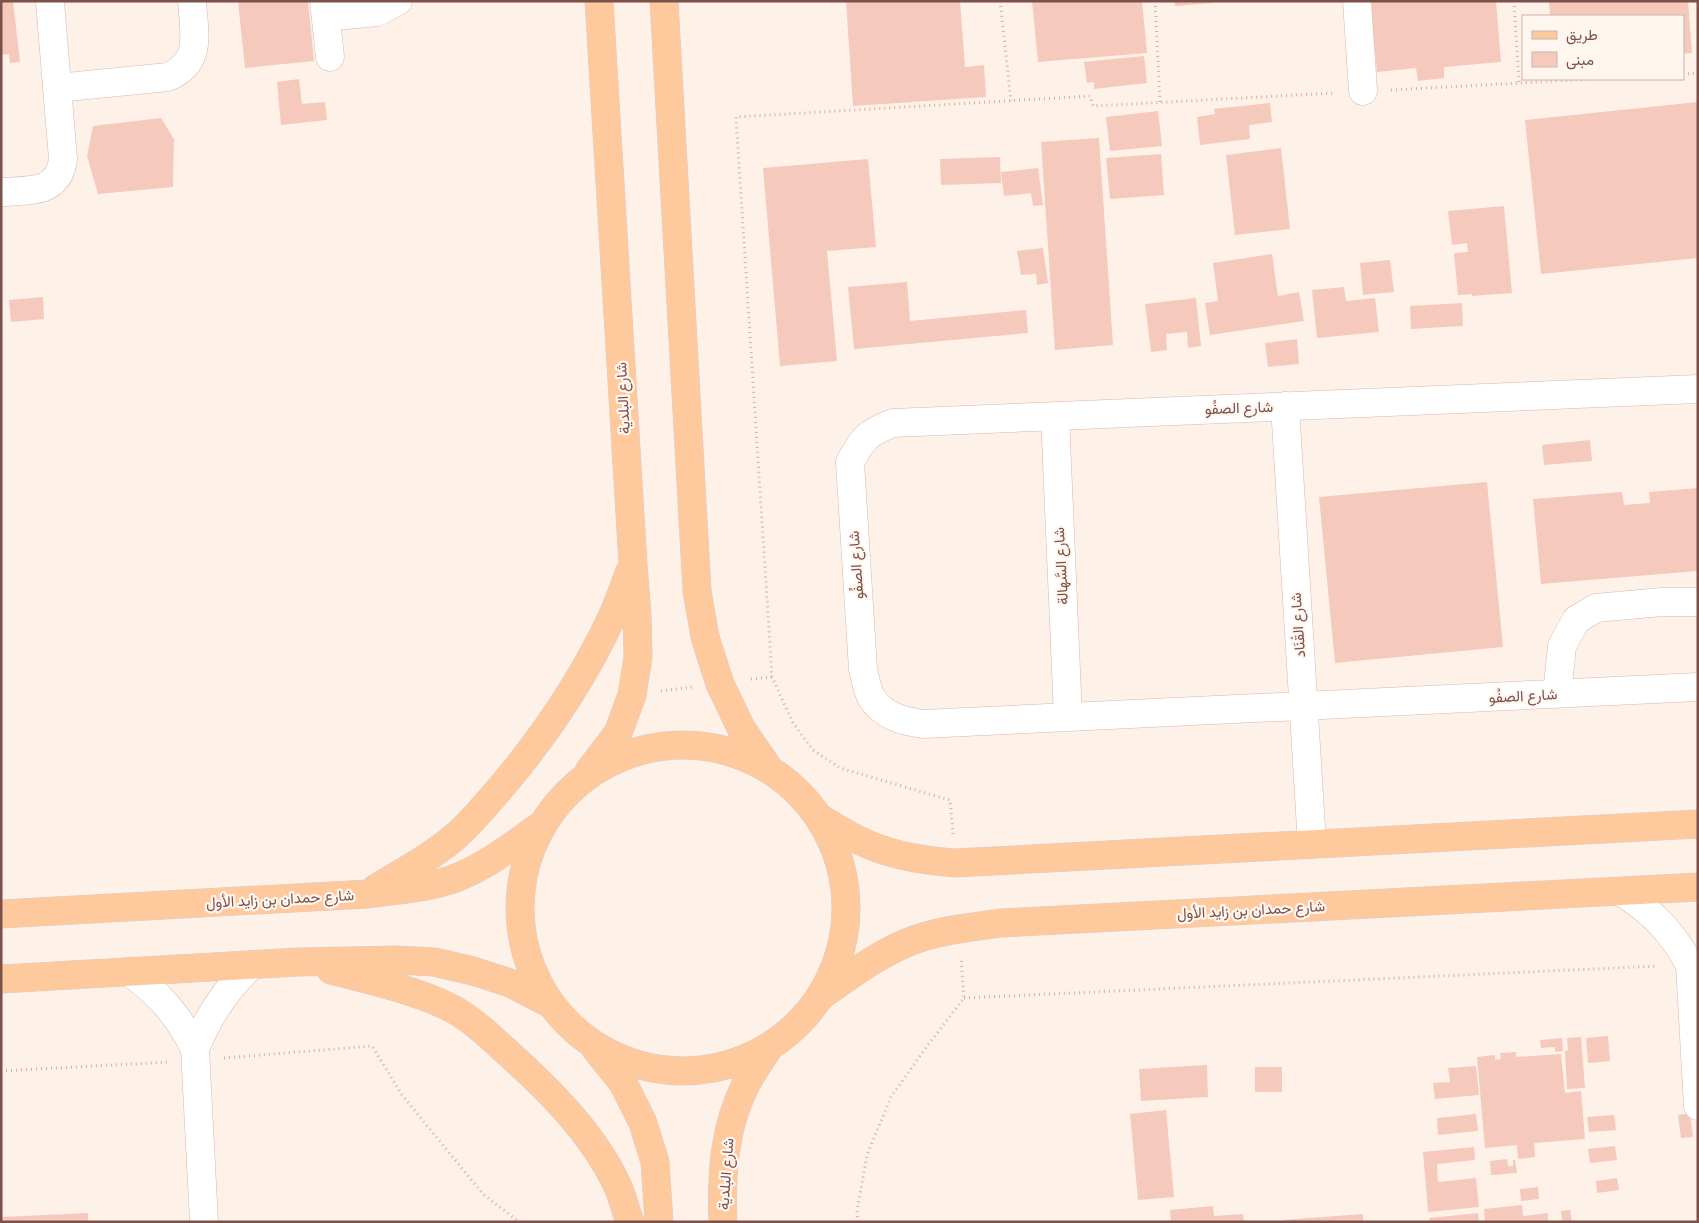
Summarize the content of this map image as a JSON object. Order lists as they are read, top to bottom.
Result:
{
  "streets": {
    "main road": ["شارع البلدية", "شارع حمدان بن زايد الأول"],
    "street": ["شارع الصفُو", "شارع السَّهالة", "شارع القْنَاد"]
  },
  "crossings": [
    ["شارع الصفُو", "شارع السَّهالة"],
    ["شارع الصفُو", "شارع القْنَاد"]
  ],
  "legend": ["طريق", "مبنى"]
}
